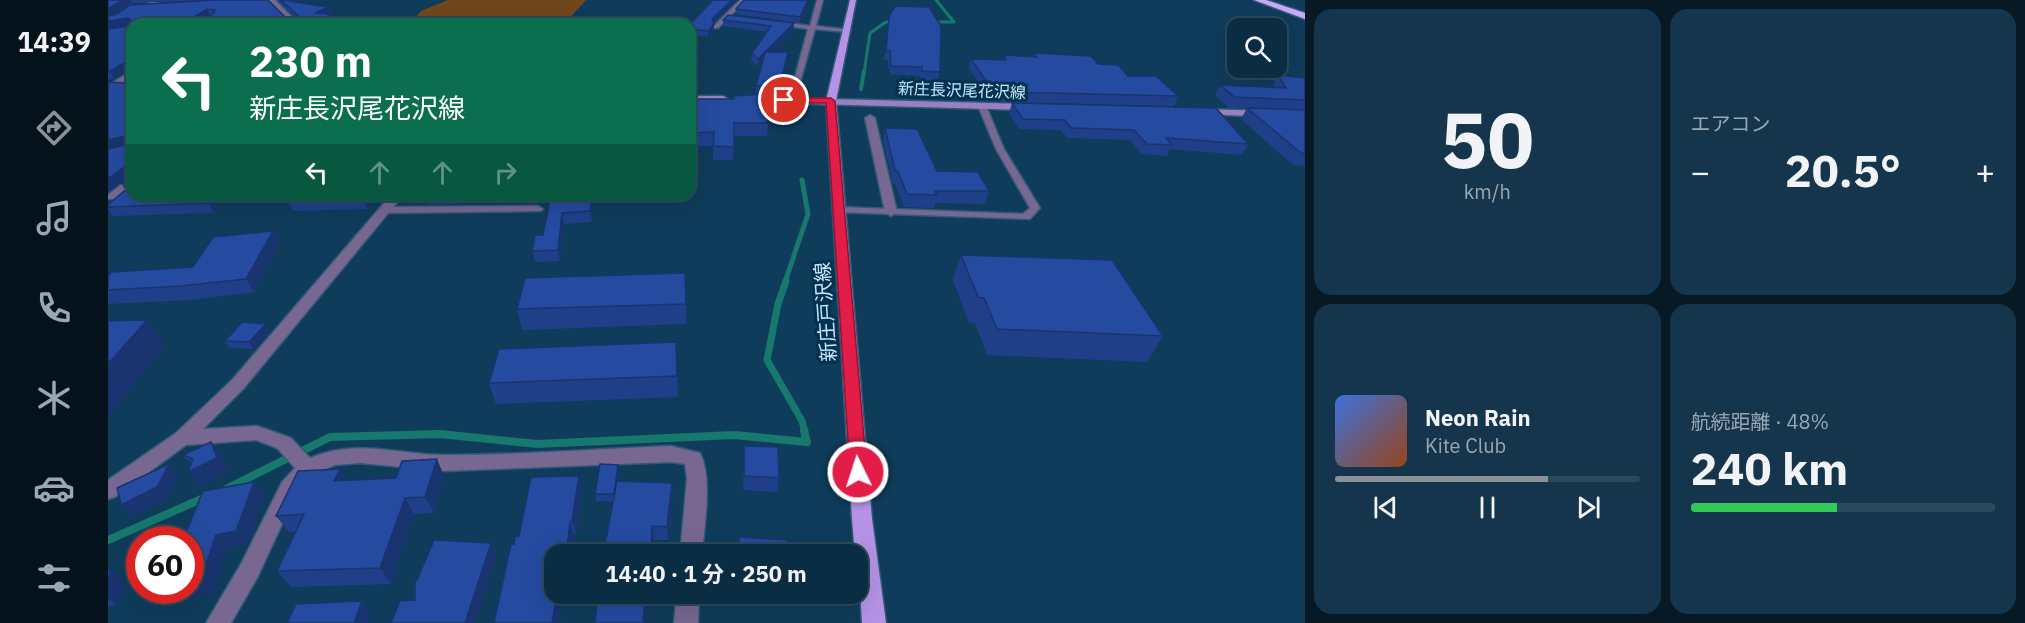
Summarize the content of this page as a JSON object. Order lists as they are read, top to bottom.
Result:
{
  "streets": {
    "main road": ["新庄長沢尾花沢線", "新庄戸沢線"]
  },
  "crossings": [
    ["新庄長沢尾花沢線", "新庄戸沢線"]
  ],
  "page": {
    "tabs": "14:39",
    "tile": [
      ["50", "km/h"],
      "エアコン",
      ["航続距離 · 48%", "240 km"]
    ],
    "turn": ["230 m", "新庄長沢尾花沢線"],
    "heat": ["−", "20.5°", "+"],
    "song": ["Neon Rain", "Kite Club"],
    "limit": "60",
    "trip": "14:40 · 1 分 · 250 m"
  }
}
